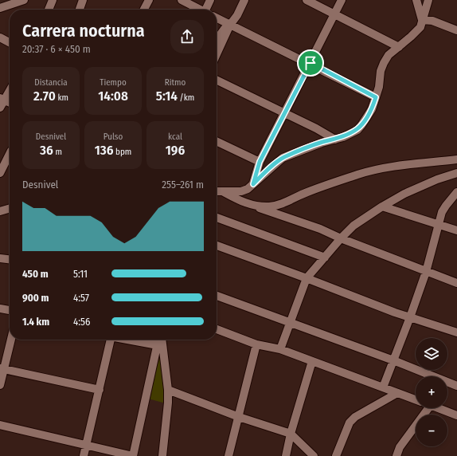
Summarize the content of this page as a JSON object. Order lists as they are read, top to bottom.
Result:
{
  "page": {
    "heading": ["Carrera nocturna", "20:37 · 6 × 450 m"],
    "stats": [
      ["Distancia", "2.70 km"],
      ["Tiempo", "14:08"],
      ["Ritmo", "5:14 /km"],
      ["Desnivel", "36 m"],
      ["Pulso", "136 bpm"],
      ["kcal", "196"]
    ],
    "chart": ["Desnivel", "255–261 m"],
    "list": [
      {
        "name": "450 m",
        "note": "5:11"
      },
      {
        "name": "900 m",
        "note": "4:57"
      },
      {
        "name": "1.4 km",
        "note": "4:56"
      }
    ],
    "map_buttons": ["+", "−"]
  }
}
